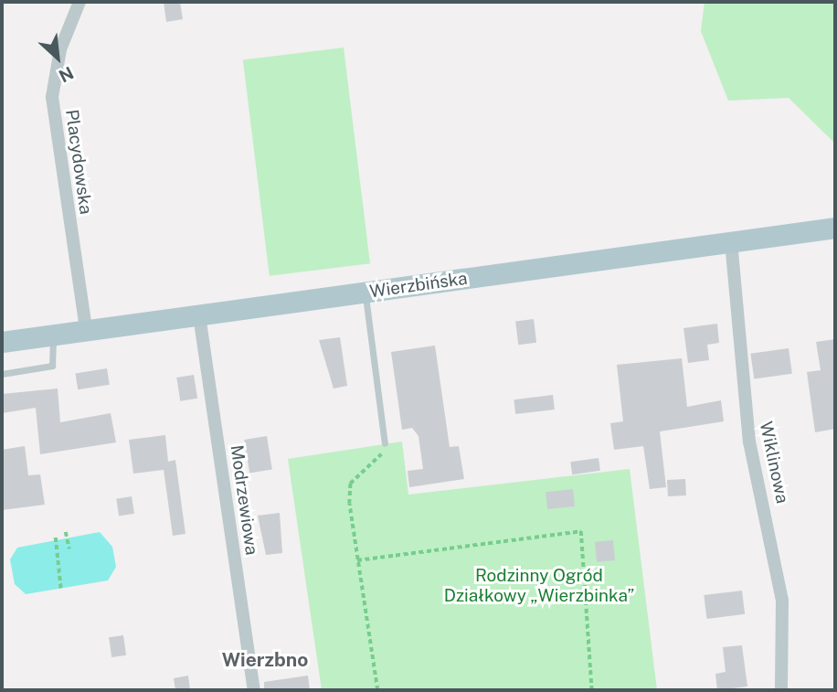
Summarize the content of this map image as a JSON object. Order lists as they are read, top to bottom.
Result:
{
  "streets": {
    "main road": ["Wierzbińska"],
    "street": ["Placydowska", "Wiklinowa", "Modrzewiowa"]
  },
  "crossings": [
    ["Placydowska", "Wierzbińska"],
    ["Wierzbińska", "Wiklinowa"],
    ["Wierzbińska", "Modrzewiowa"]
  ],
  "districts": ["Wierzbno"],
  "parks": ["Rodzinny Ogród Działkowy „Wierzbinka”"],
  "north": "bottom right"
}
